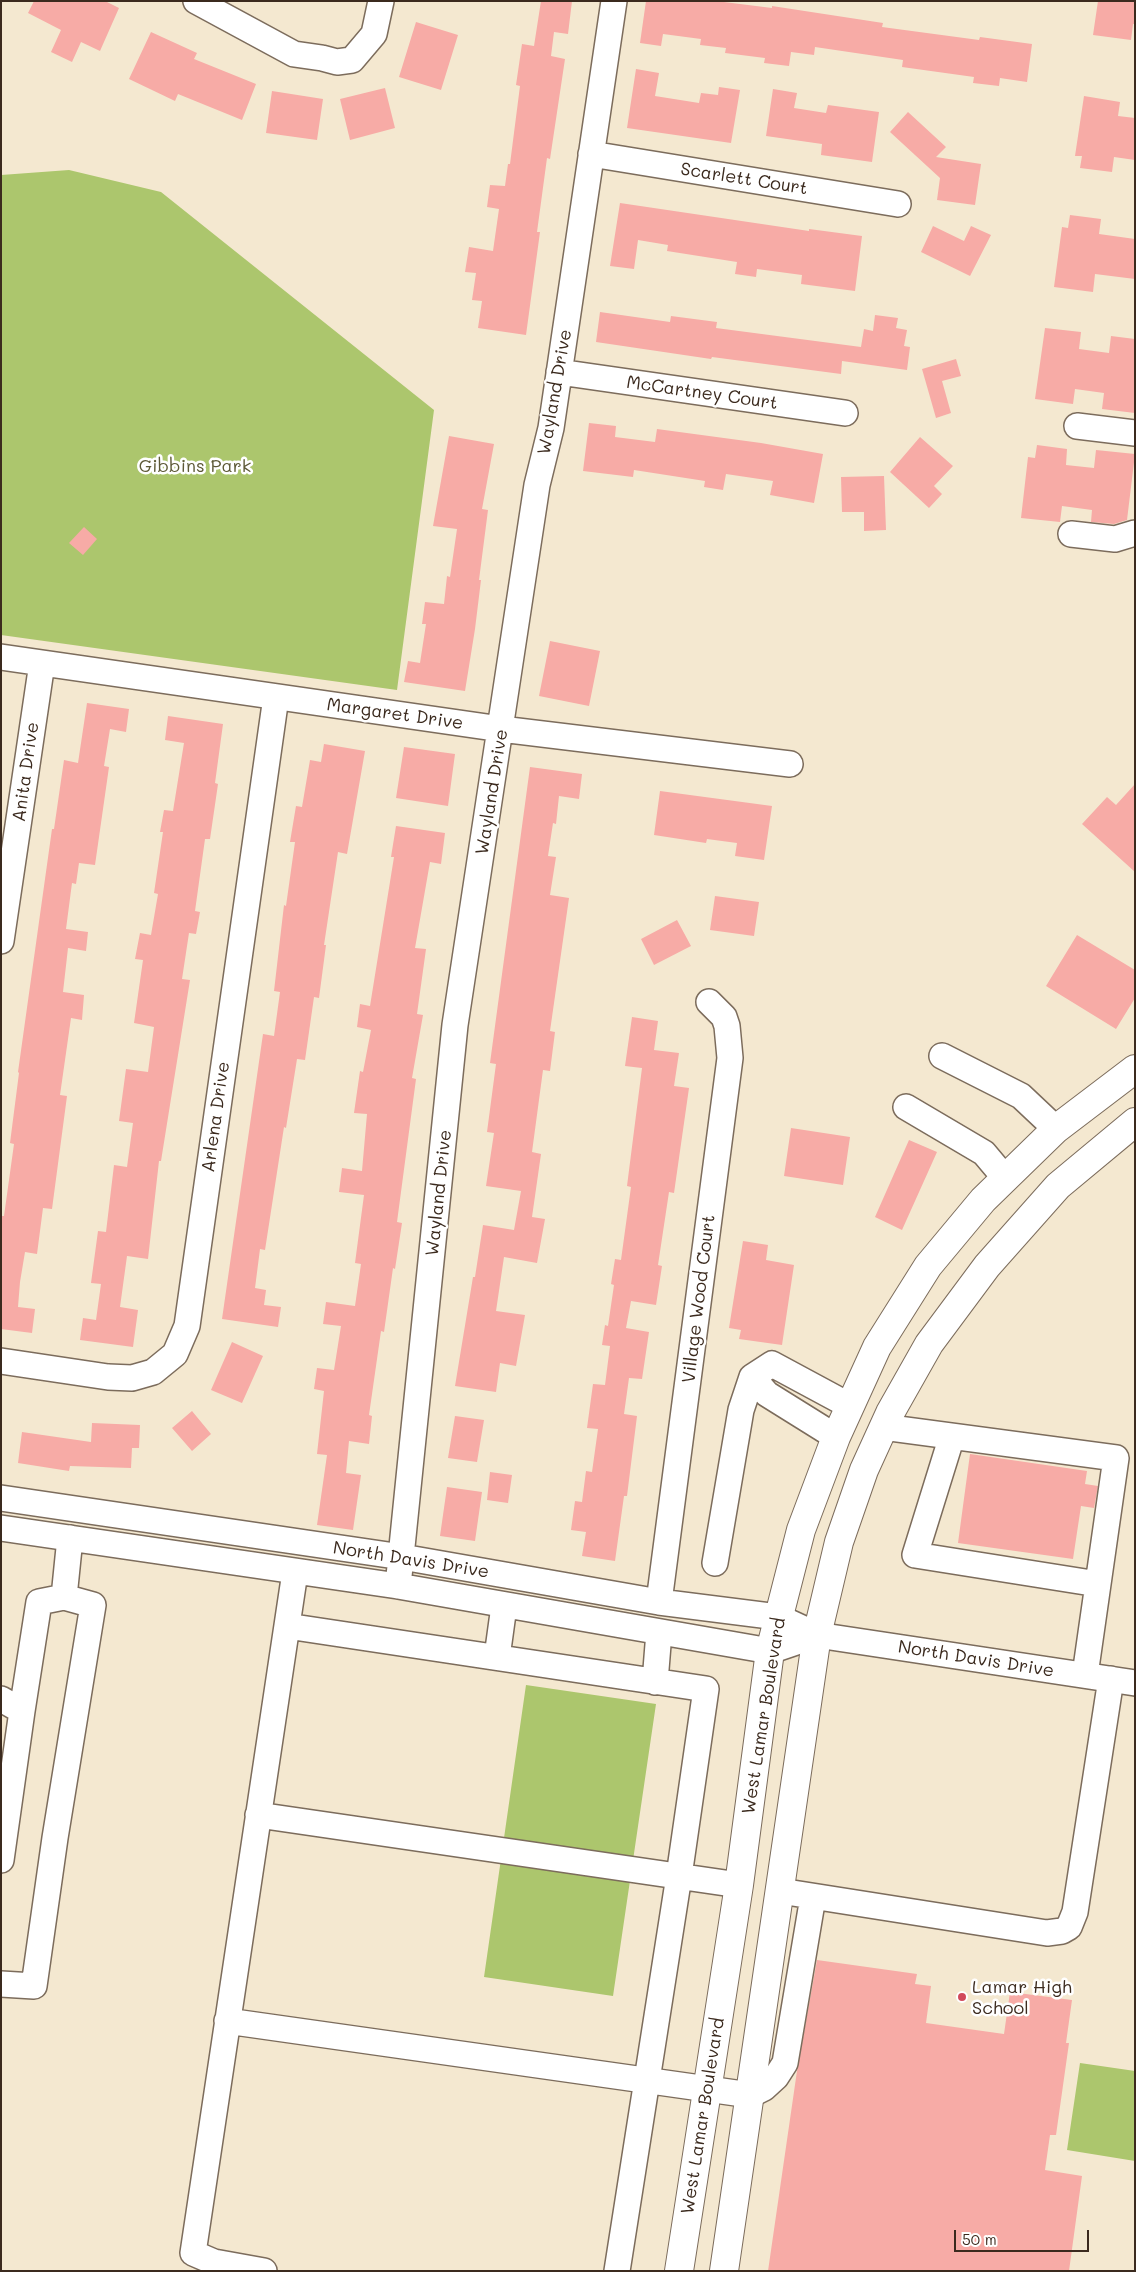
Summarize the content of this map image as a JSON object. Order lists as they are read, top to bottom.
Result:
{
  "streets": {
    "main road": ["West Lamar Boulevard"],
    "street": [
      "Scarlett Court",
      "Wayland Drive",
      "McCartney Court",
      "Margaret Drive",
      "Anita Drive",
      "Arlena Drive",
      "Village Wood Court",
      "North Davis Drive"
    ]
  },
  "crossings": [
    ["Scarlett Court", "Wayland Drive"],
    ["Wayland Drive", "McCartney Court"],
    ["Wayland Drive", "Margaret Drive"],
    ["Wayland Drive", "North Davis Drive"],
    ["Margaret Drive", "Anita Drive"],
    ["Margaret Drive", "Arlena Drive"],
    ["Village Wood Court", "North Davis Drive"],
    ["North Davis Drive", "West Lamar Boulevard"]
  ],
  "parks": ["Gibbins Park"],
  "places": ["Lamar High School"],
  "scale_bar": "50 m"
}
